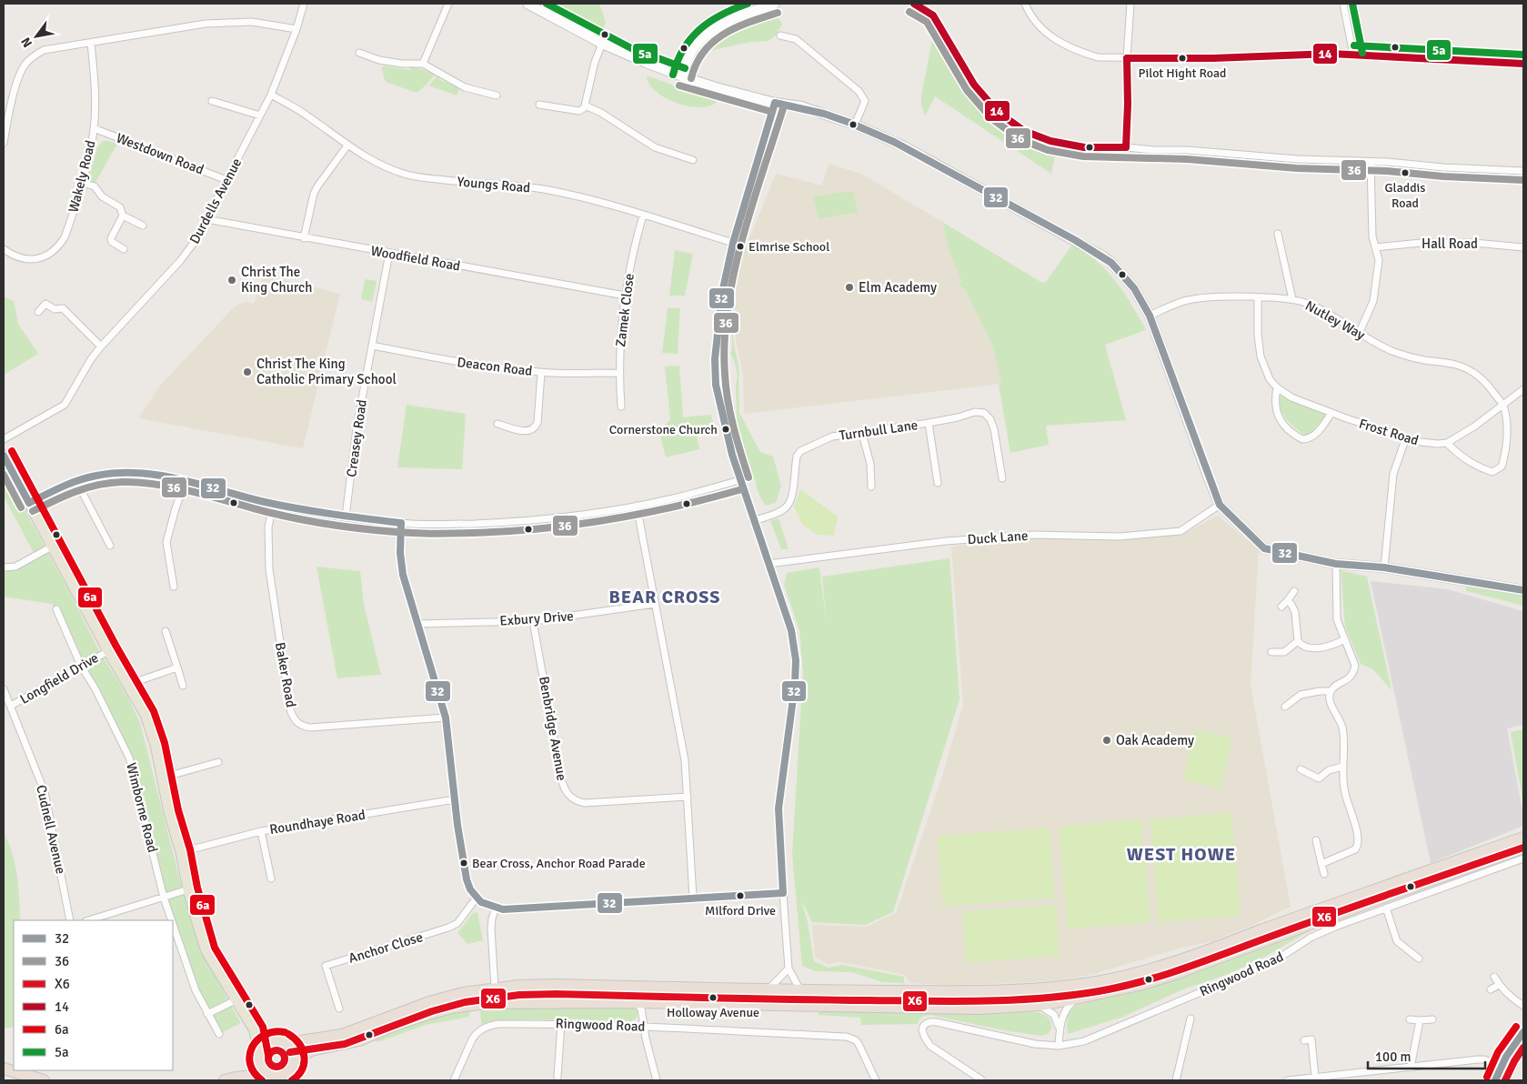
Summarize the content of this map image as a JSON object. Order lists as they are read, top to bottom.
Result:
{
  "streets": {
    "highway": ["Ringwood Road"],
    "main road": ["Wimborne Road"],
    "street": [
      "Westdown Road",
      "Wakely Road",
      "Youngs Road",
      "Durdells Avenue",
      "Hall Road",
      "Woodfield Road",
      "Zamek Close",
      "Nutley Way",
      "Deacon Road",
      "Turnbull Lane",
      "Frost Road",
      "Creasey Road",
      "Duck Lane",
      "Exbury Drive",
      "Baker Road",
      "Longfield Drive",
      "Benbridge Avenue",
      "Roundhaye Road",
      "Cudnell Avenue",
      "Anchor Close"
    ]
  },
  "crossings": [
    ["Westdown Road", "Wakely Road"],
    ["Westdown Road", "Durdells Avenue"],
    ["Youngs Road", "Durdells Avenue"],
    ["Youngs Road", "Zamek Close"],
    ["Durdells Avenue", "Woodfield Road"],
    ["Woodfield Road", "Zamek Close"],
    ["Woodfield Road", "Creasey Road"],
    ["Zamek Close", "Deacon Road"],
    ["Nutley Way", "Frost Road"],
    ["Deacon Road", "Creasey Road"],
    ["Exbury Drive", "Benbridge Avenue"],
    ["Longfield Drive", "Wimborne Road"],
    ["Longfield Drive", "Cudnell Avenue"],
    ["Wimborne Road", "Roundhaye Road"],
    ["Wimborne Road", "Ringwood Road"]
  ],
  "districts": ["BEAR CROSS", "WEST HOWE"],
  "places": [
    "Pilot Hight Road",
    "Gladdis Road",
    "Elmrise School",
    "Christ The King Church",
    "Elm Academy",
    "Christ The King Catholic Primary School",
    "Cornerstone Church",
    "Oak Academy",
    "Bear Cross, Anchor Road Parade",
    "Milford Drive",
    "Holloway Avenue"
  ],
  "lines": [
    "transit line 14",
    "transit line 5a",
    "transit line 36",
    "transit line 32",
    "transit line 6a",
    "transit line X6"
  ],
  "legend": [
    "32",
    "36",
    "X6",
    "14",
    "6a",
    "5a"
  ],
  "scale_bar": "100 m",
  "north": "bottom left"
}
